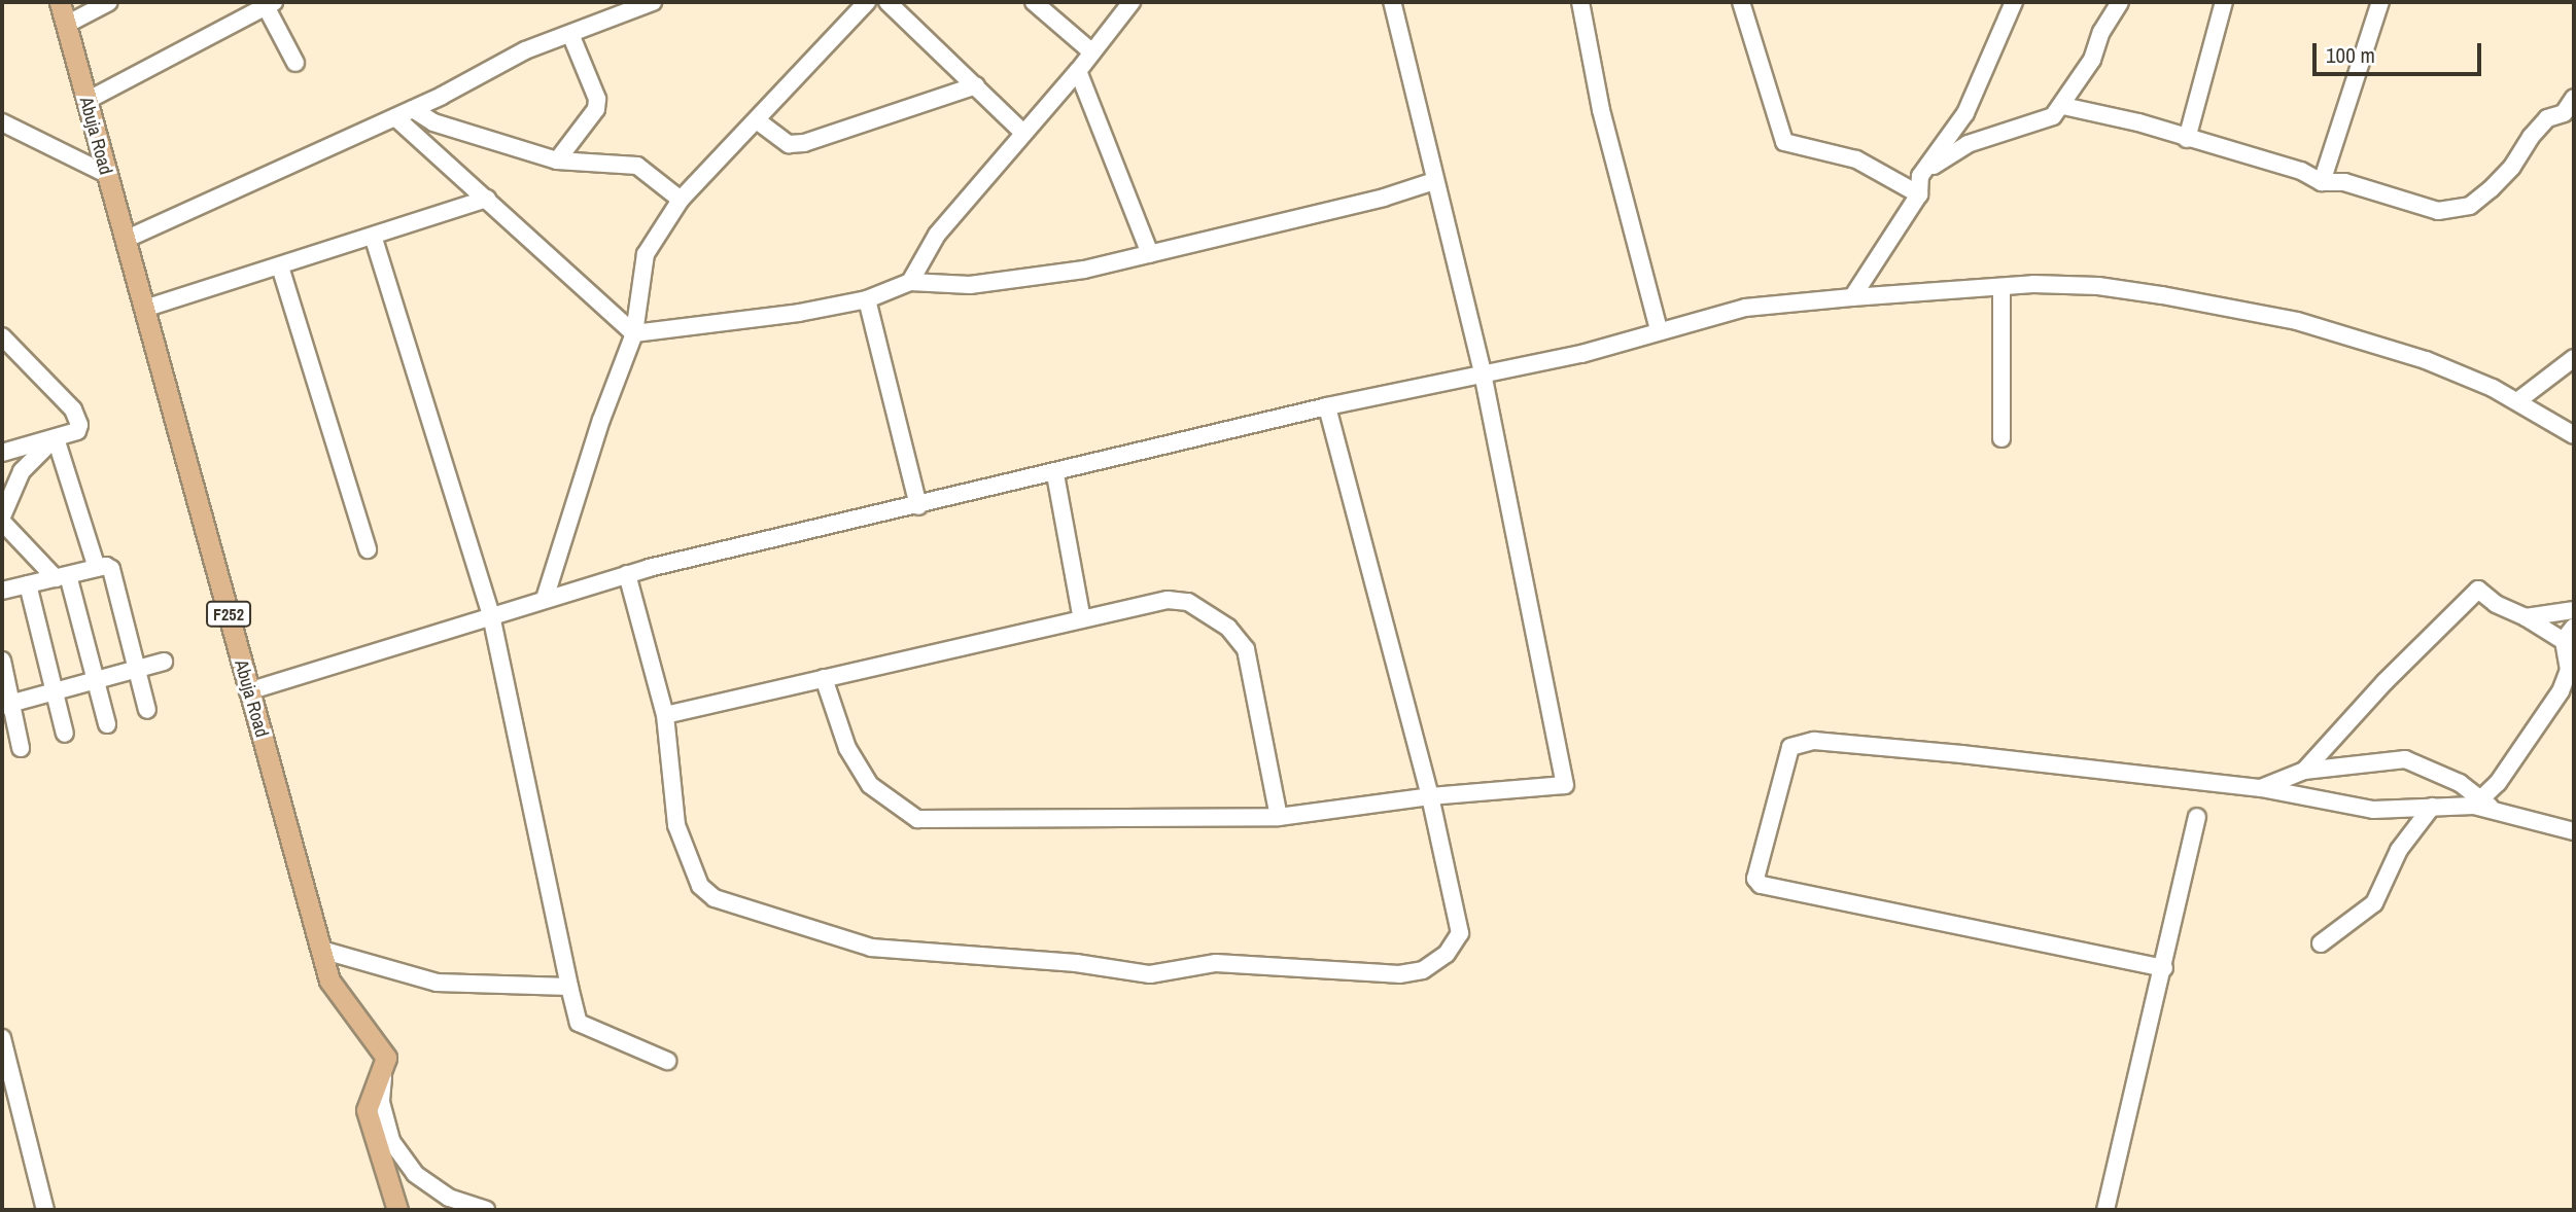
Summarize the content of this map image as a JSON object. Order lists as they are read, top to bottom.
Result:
{
  "streets": {
    "main road": ["Abuja Road", "F252"]
  },
  "scale_bar": "100 m"
}
